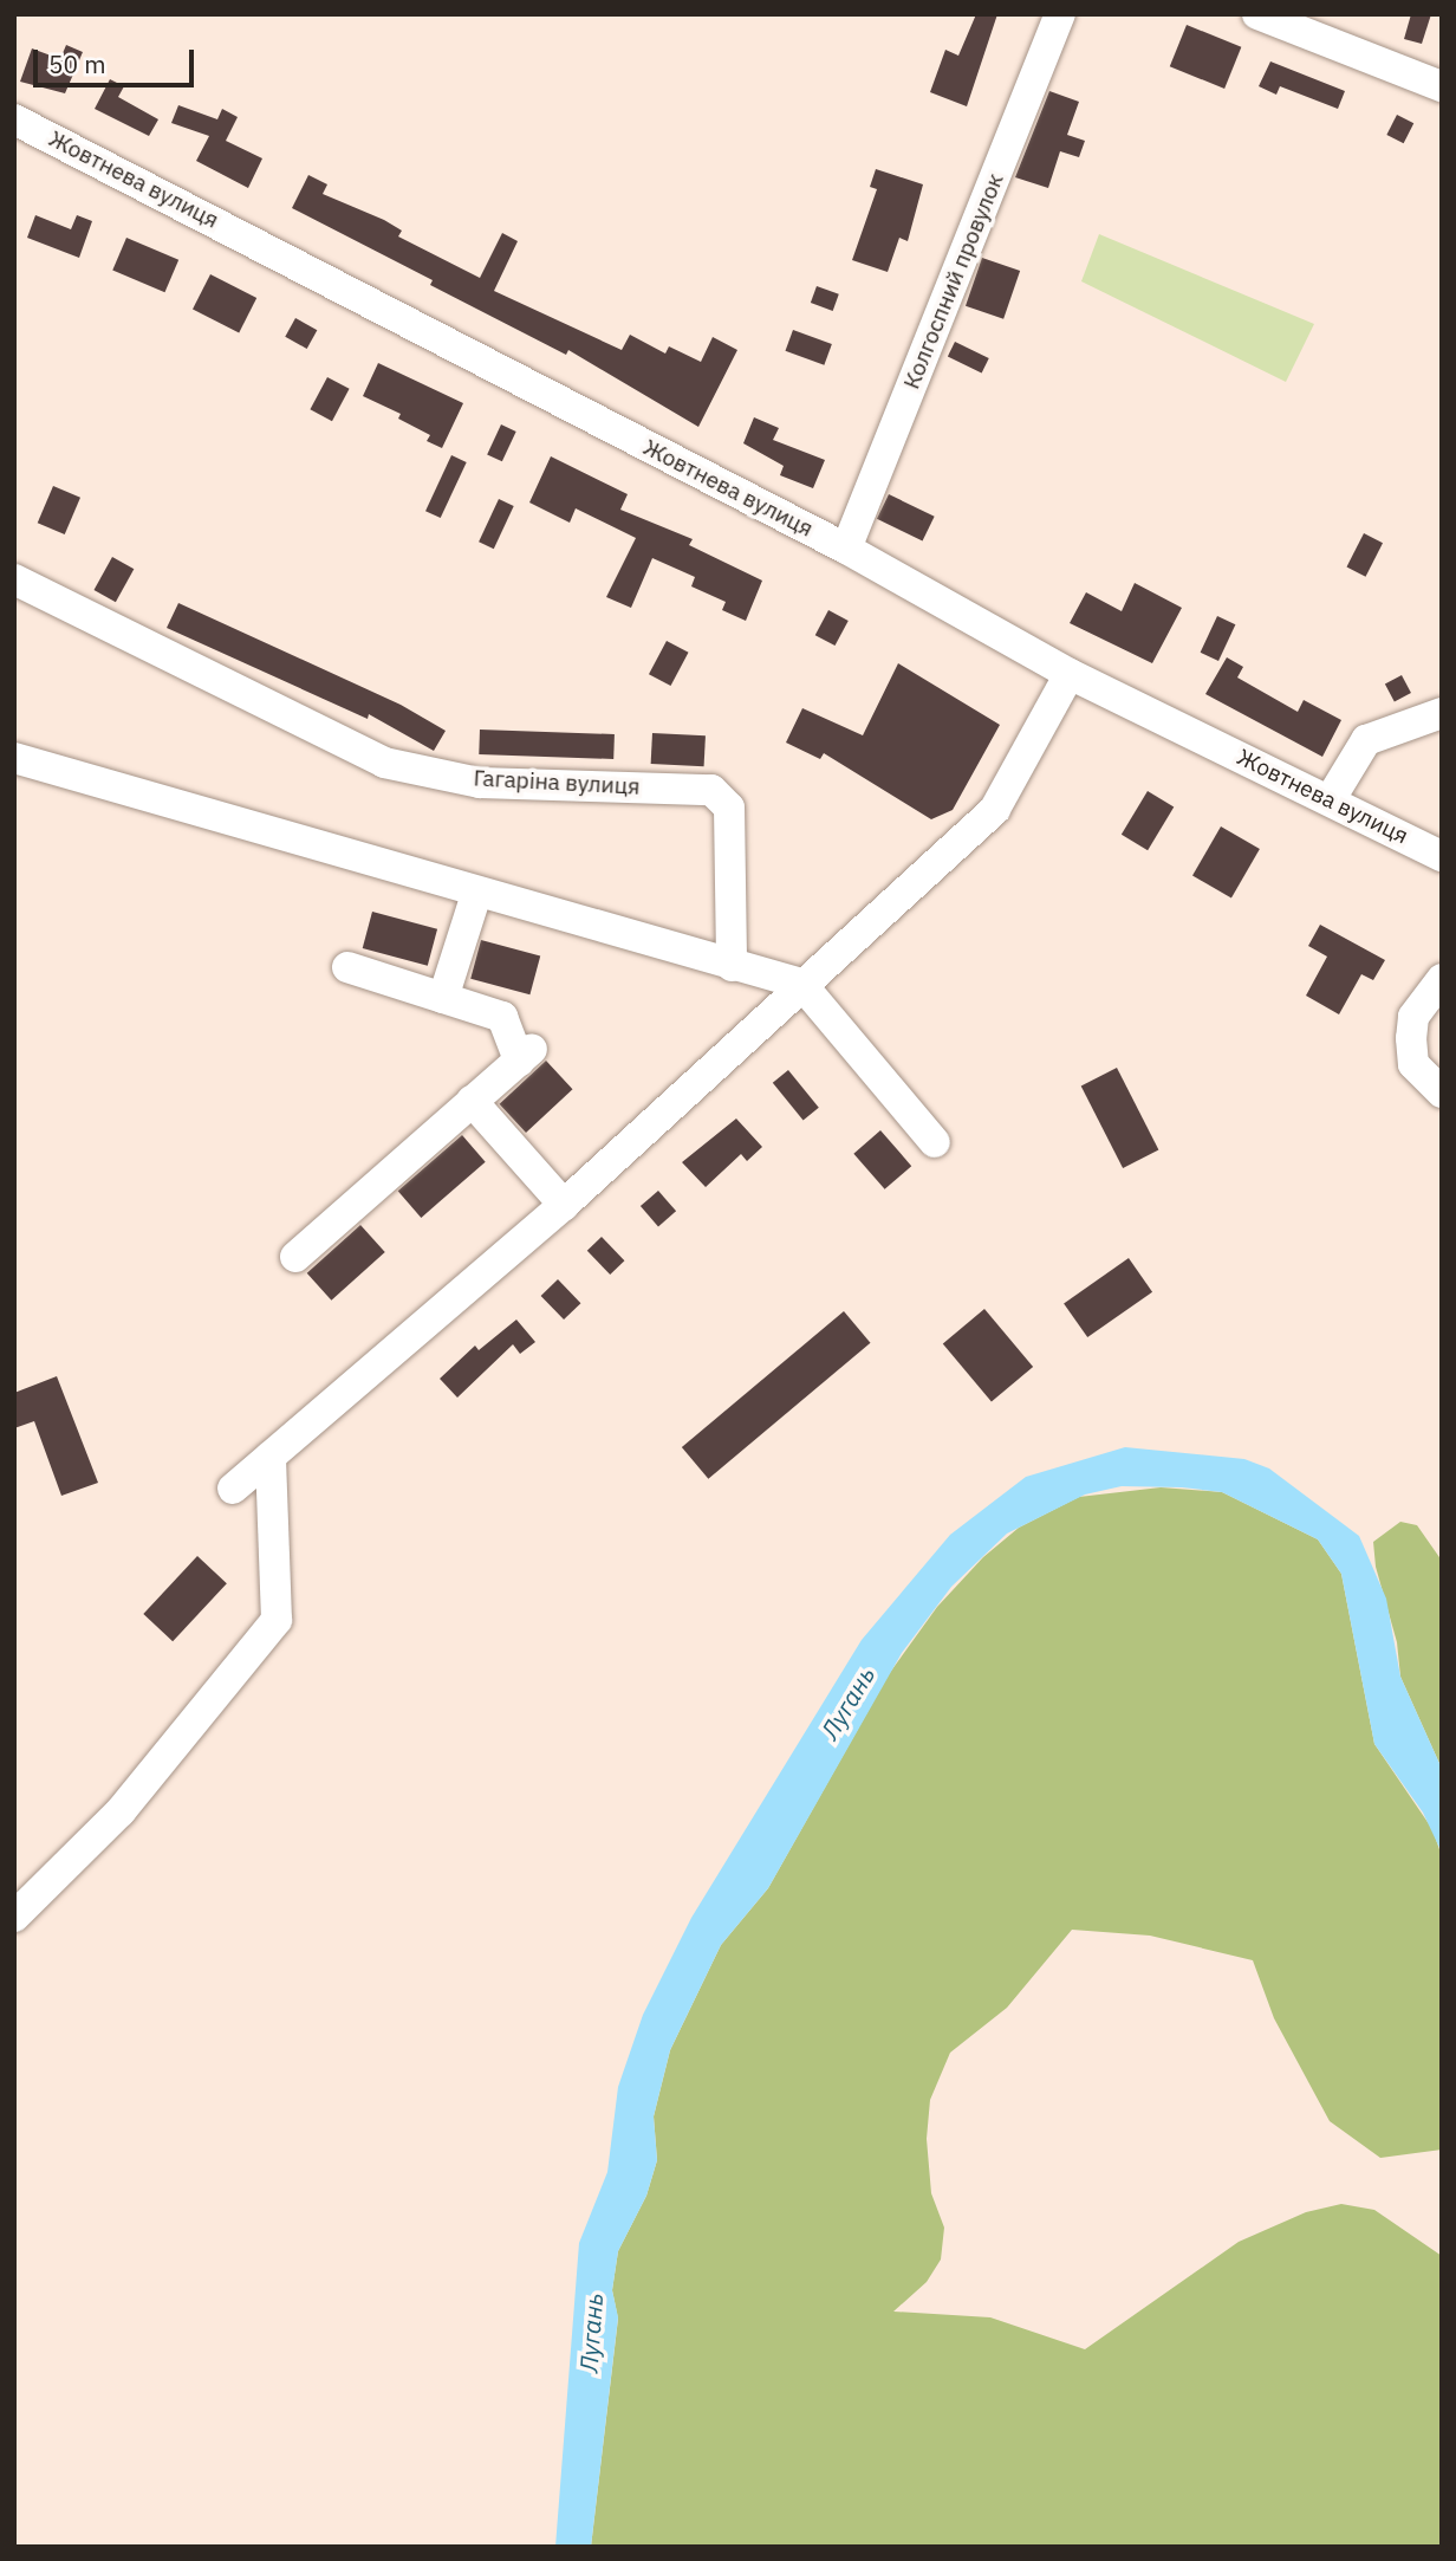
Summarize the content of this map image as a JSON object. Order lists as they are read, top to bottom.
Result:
{
  "streets": {
    "street": ["Жовтнева вулиця", "Колгоспний провулок", "Гагаріна вулиця"]
  },
  "crossings": [
    ["Жовтнева вулиця", "Колгоспний провулок"]
  ],
  "water": ["Лугань"],
  "scale_bar": "50 m"
}
